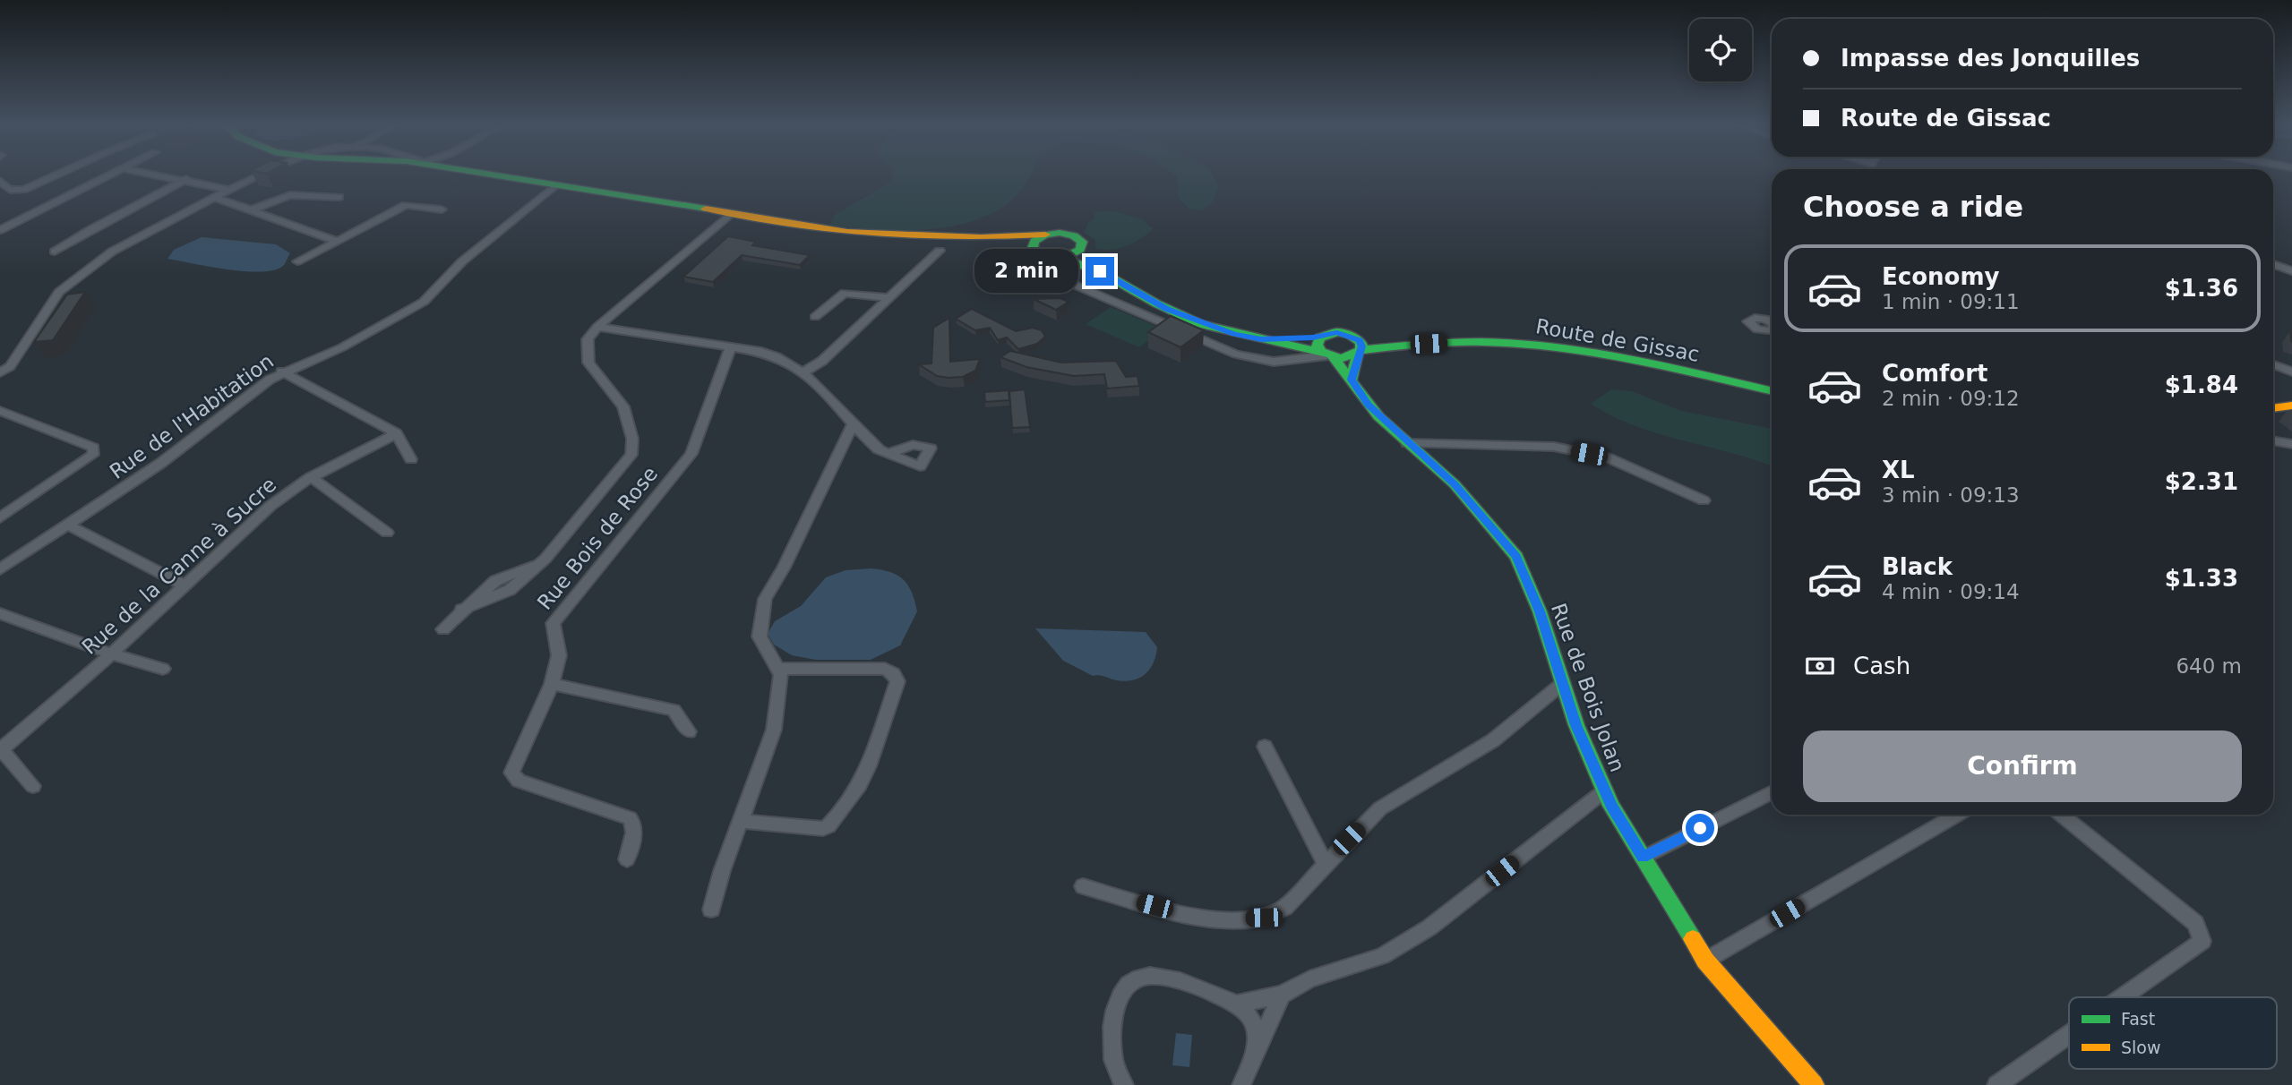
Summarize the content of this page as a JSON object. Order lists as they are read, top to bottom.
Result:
{
  "streets": {
    "main road": ["Route de Gissac", "Rue de Bois Jolan"],
    "street": ["Rue de l'Habitation", "Rue Bois de Rose", "Rue de la Canne à Sucre"]
  },
  "crossings": [
    ["Route de Gissac", "Rue de Bois Jolan"]
  ],
  "legend": ["Fast", "Slow"],
  "page": {
    "banner": ["Impasse des Jonquilles", "Route de Gissac"],
    "heading": "Choose a ride",
    "list": [
      {
        "name": "Economy",
        "note": "1 min · 09:11",
        "value": "$1.36"
      },
      {
        "name": "Comfort",
        "note": "2 min · 09:12",
        "value": "$1.84"
      },
      {
        "name": "XL",
        "note": "3 min · 09:13",
        "value": "$2.31"
      },
      {
        "name": "Black",
        "note": "4 min · 09:14",
        "value": "$1.33"
      }
    ],
    "bubble": "2 min",
    "pay": ["Cash", "640 m"],
    "buttons": "Confirm"
  }
}
